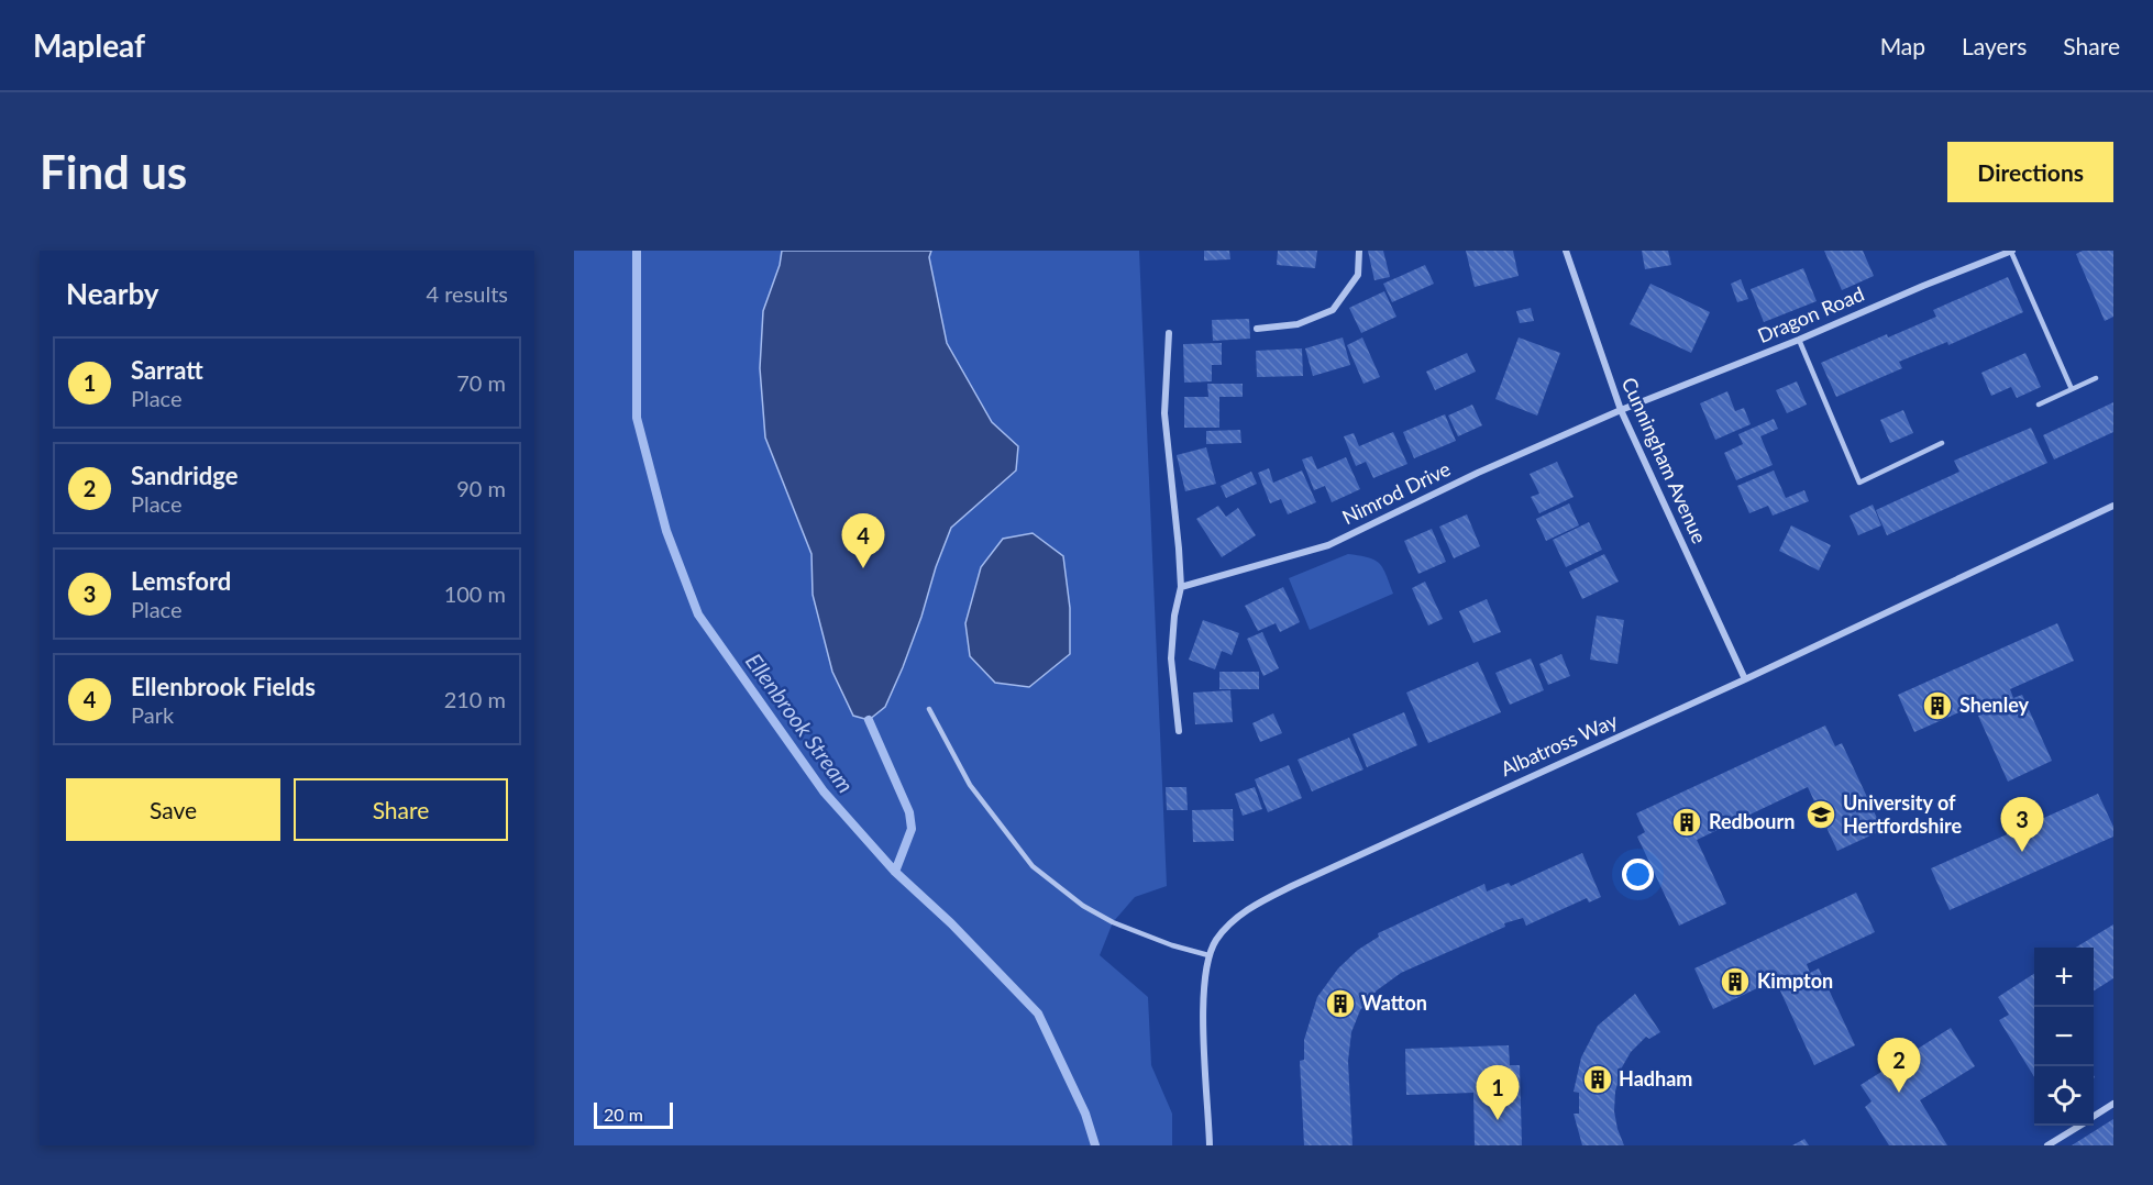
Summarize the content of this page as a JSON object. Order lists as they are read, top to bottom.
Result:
{
  "streets": {
    "street": [
      "Dragon Road",
      "Cunningham Avenue",
      "Nimrod Drive",
      "Albatross Way"
    ]
  },
  "crossings": [
    ["Dragon Road", "Cunningham Avenue"],
    ["Dragon Road", "Nimrod Drive"],
    ["Cunningham Avenue", "Nimrod Drive"],
    ["Cunningham Avenue", "Albatross Way"]
  ],
  "water": ["Ellenbrook Stream"],
  "places": {
    "building": [
      "Shenley",
      "Redbourn",
      "Kimpton",
      "Watton",
      "Hadham"
    ],
    "school or university": ["University of Hertfordshire"]
  },
  "scale_bar": "20 m",
  "page": {
    "header": "Mapleaf",
    "nav": ["Map", "Layers", "Share"],
    "buttons": [
      "Directions",
      ["Save", "Share"]
    ],
    "title": "Find us",
    "heading": ["Nearby", "4 results"],
    "list": [
      {
        "mark": "1",
        "name": "Sarratt",
        "note": "Place",
        "value": "70 m"
      },
      {
        "mark": "2",
        "name": "Sandridge",
        "note": "Place",
        "value": "90 m"
      },
      {
        "mark": "3",
        "name": "Lemsford",
        "note": "Place",
        "value": "100 m"
      },
      {
        "mark": "4",
        "name": "Ellenbrook Fields",
        "note": "Park",
        "value": "210 m"
      }
    ],
    "pins": [
      "4",
      "3",
      "2",
      "1"
    ],
    "map_buttons": ["+", "−"],
    "scale": "20 m"
  }
}
